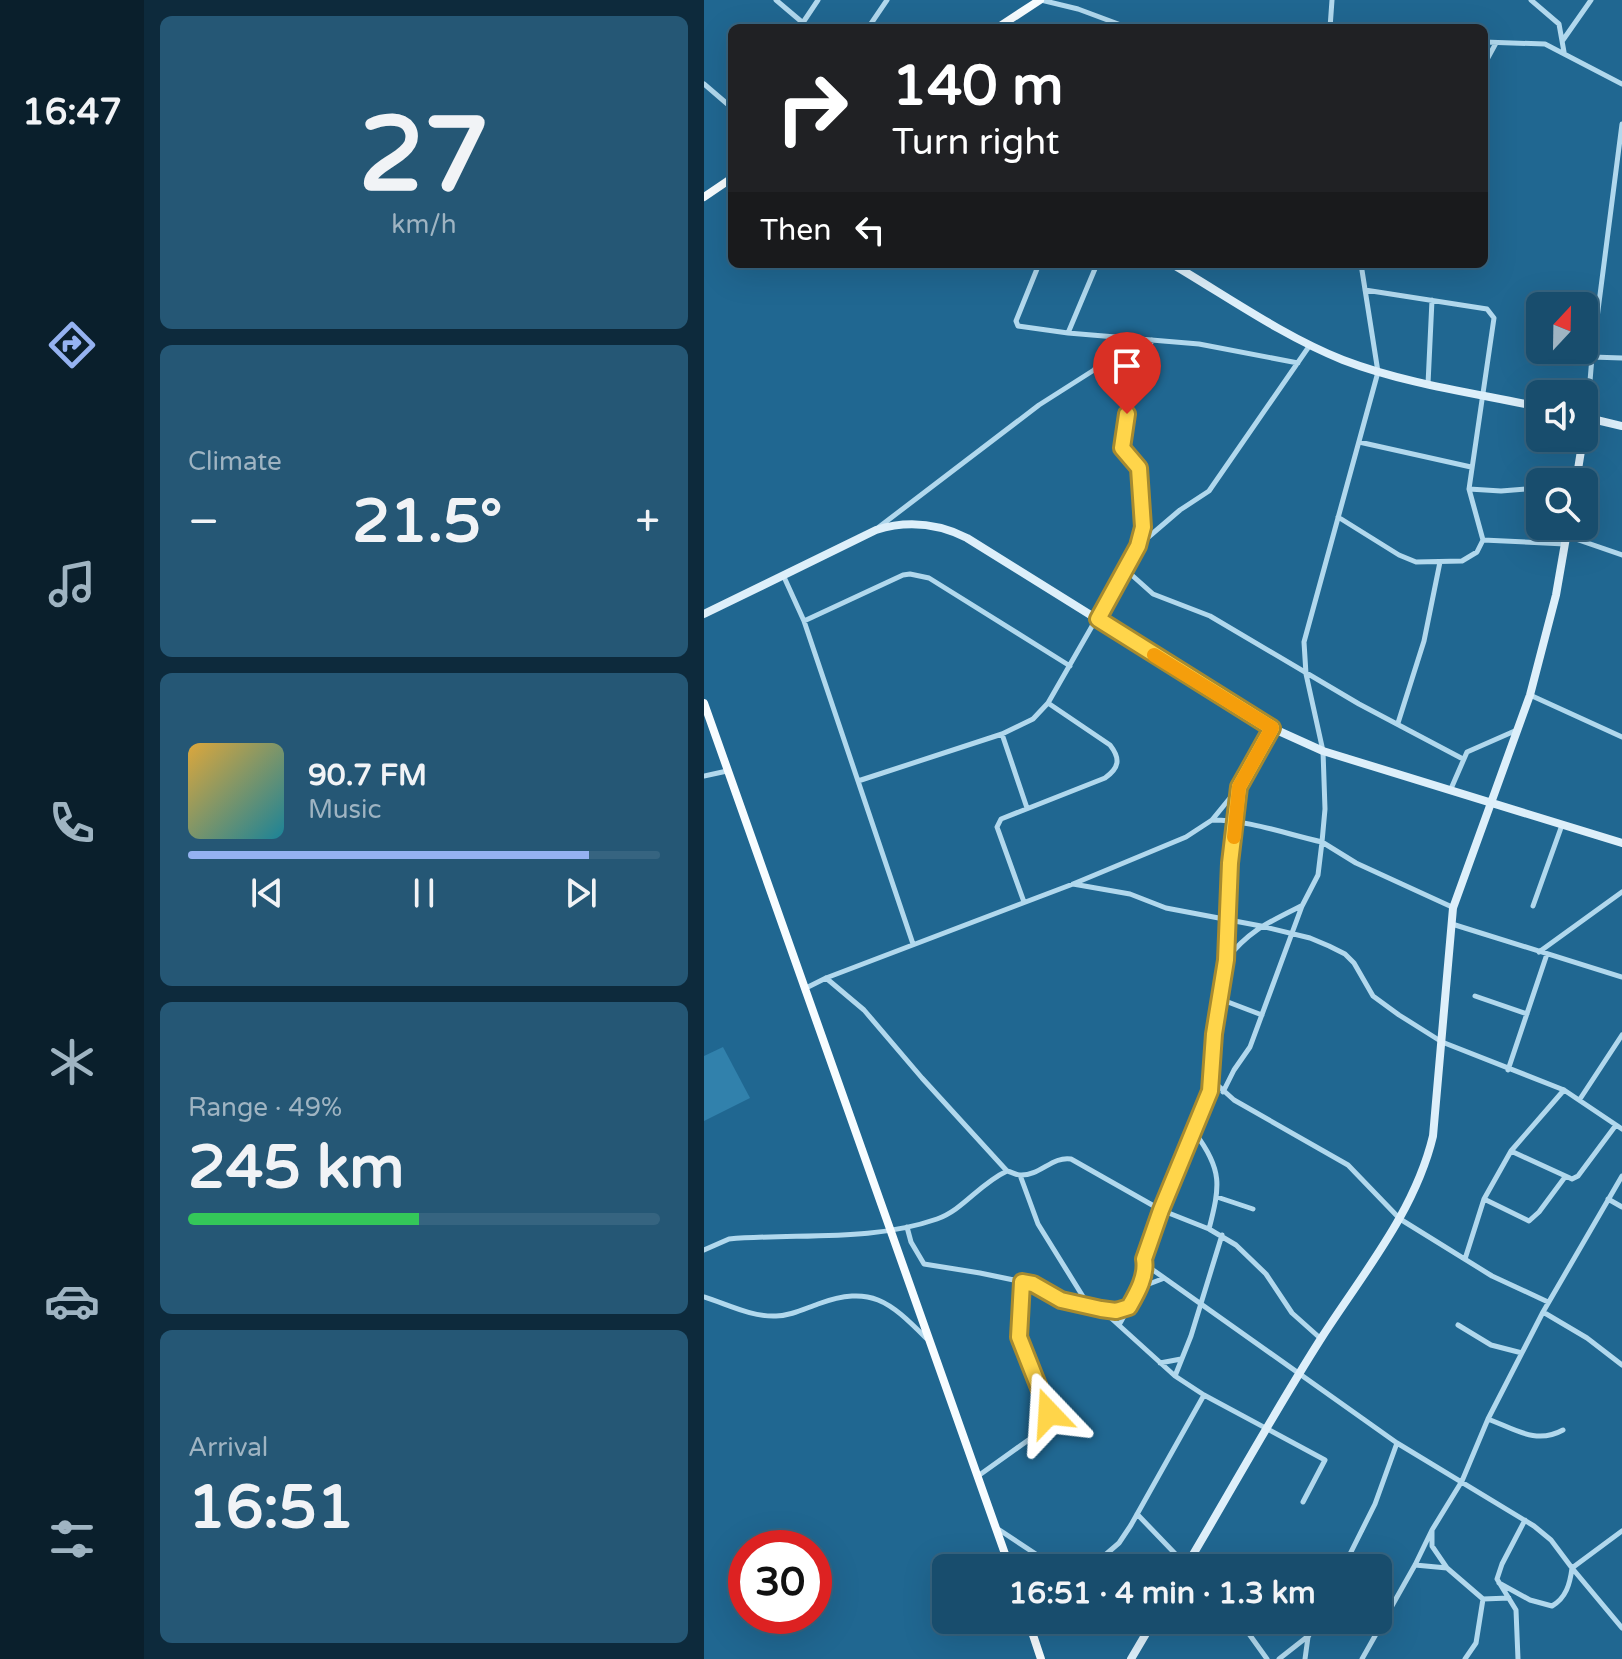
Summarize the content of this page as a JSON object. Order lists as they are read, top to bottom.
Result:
{
  "north": "top",
  "page": {
    "tabs": "16:47",
    "tile": [
      ["27", "km/h"],
      "Climate",
      ["Range · 49%", "245 km"],
      ["Arrival", "16:51"]
    ],
    "turn": ["140 m", "Turn right"],
    "then": "Then",
    "heat": ["−", "21.5°", "+"],
    "song": ["90.7 FM", "Music"],
    "limit": "30",
    "trip": "16:51 · 4 min · 1.3 km"
  }
}
